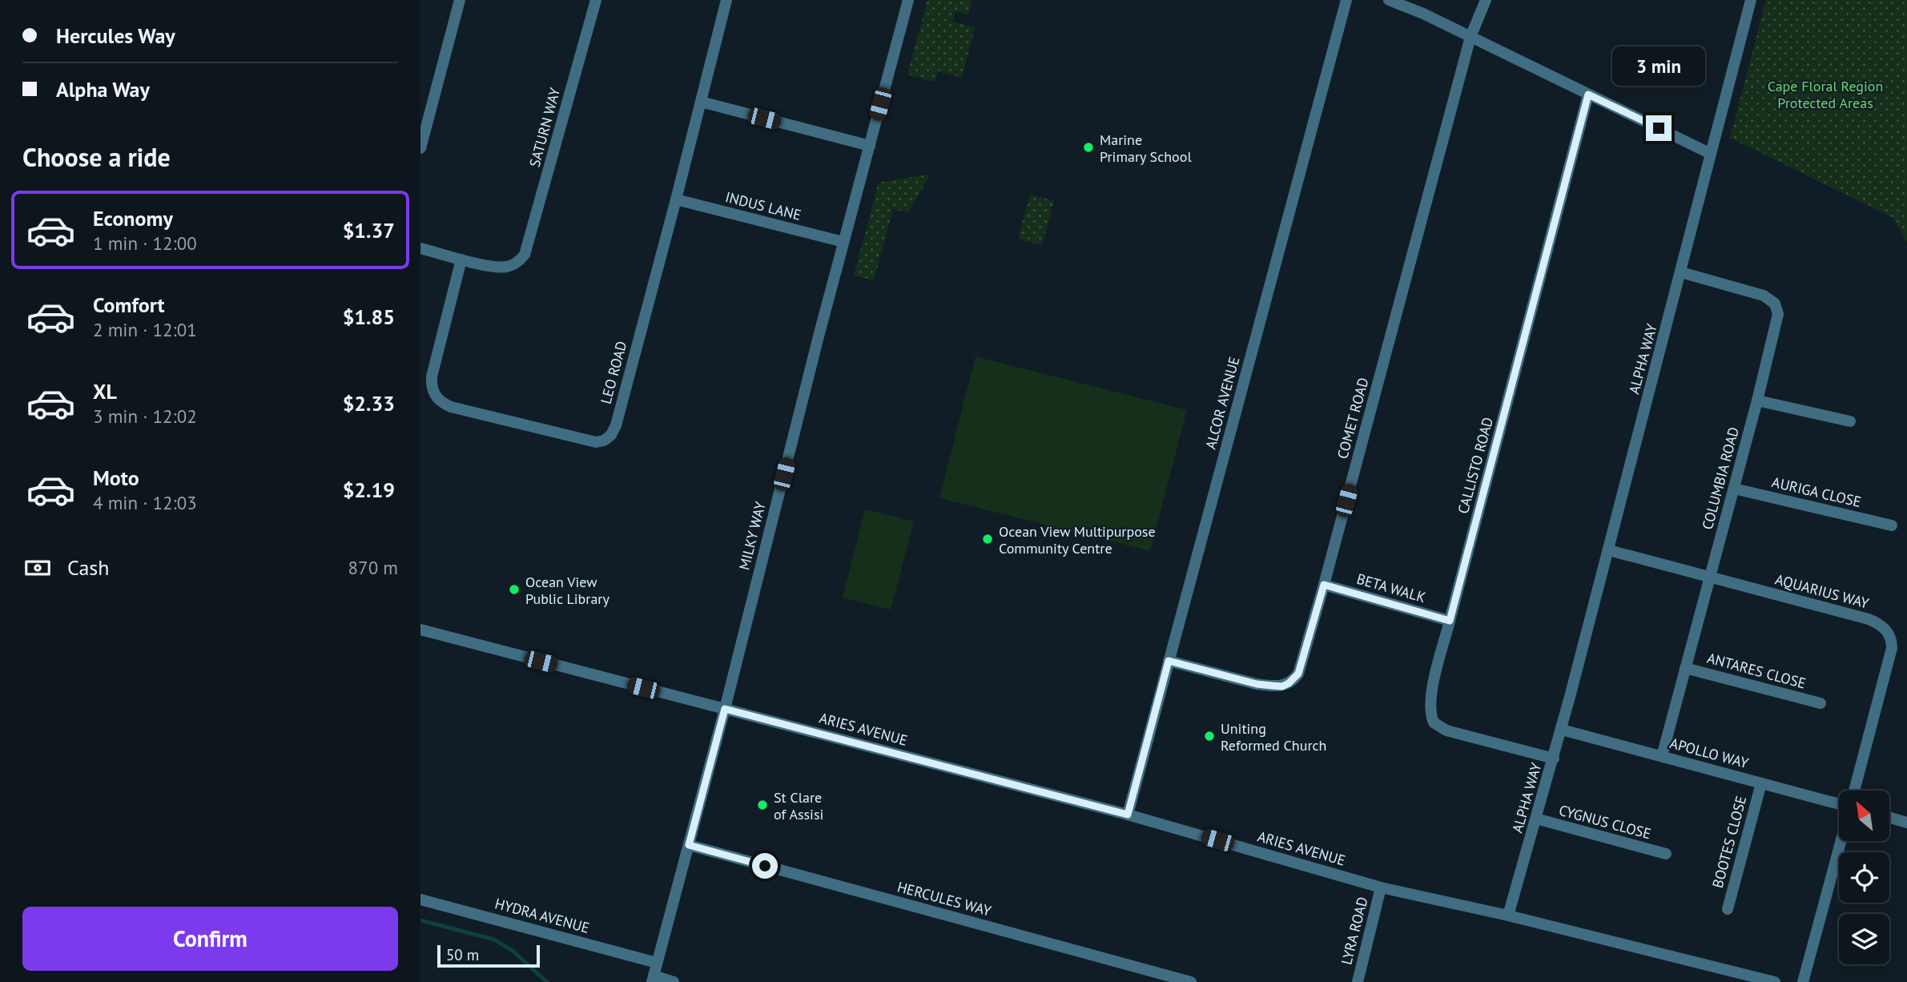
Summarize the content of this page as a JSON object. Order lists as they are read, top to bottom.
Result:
{
  "streets": {
    "street": [
      "SATURN WAY",
      "INDUS LANE",
      "ALPHA WAY",
      "LEO ROAD",
      "ALCOR AVENUE",
      "COMET ROAD",
      "CALLISTO ROAD",
      "COLUMBIA ROAD",
      "AURIGA CLOSE",
      "MILKY WAY",
      "BETA WALK",
      "AQUARIUS WAY",
      "ANTARES CLOSE",
      "ARIES AVENUE",
      "APOLLO WAY",
      "CYGNUS CLOSE",
      "BOOTES CLOSE",
      "HERCULES WAY",
      "HYDRA AVENUE",
      "LYRA ROAD"
    ]
  },
  "crossings": [
    ["SATURN WAY", "LEO ROAD"],
    ["INDUS LANE", "LEO ROAD"],
    ["INDUS LANE", "MILKY WAY"],
    ["ALPHA WAY", "CALLISTO ROAD"],
    ["ALPHA WAY", "COLUMBIA ROAD"],
    ["ALPHA WAY", "AQUARIUS WAY"],
    ["ALPHA WAY", "ARIES AVENUE"],
    ["ALPHA WAY", "APOLLO WAY"],
    ["ALPHA WAY", "CYGNUS CLOSE"],
    ["ALCOR AVENUE", "COMET ROAD"],
    ["ALCOR AVENUE", "ARIES AVENUE"],
    ["COMET ROAD", "BETA WALK"],
    ["CALLISTO ROAD", "BETA WALK"],
    ["COLUMBIA ROAD", "AURIGA CLOSE"],
    ["COLUMBIA ROAD", "AQUARIUS WAY"],
    ["COLUMBIA ROAD", "ANTARES CLOSE"],
    ["COLUMBIA ROAD", "APOLLO WAY"],
    ["MILKY WAY", "ARIES AVENUE"],
    ["MILKY WAY", "HERCULES WAY"],
    ["MILKY WAY", "HYDRA AVENUE"],
    ["ARIES AVENUE", "LYRA ROAD"],
    ["APOLLO WAY", "BOOTES CLOSE"]
  ],
  "parks": ["Cape Floral Region Protected Areas"],
  "places": [
    "Marine Primary School",
    "Ocean View Multipurpose Community Centre",
    "Ocean View Public Library",
    "Uniting Reformed Church",
    "St Clare of Assisi"
  ],
  "scale_bar": "50 m",
  "north": "top left",
  "page": {
    "banner": ["Hercules Way", "Alpha Way"],
    "bubble": "3 min",
    "heading": "Choose a ride",
    "list": [
      {
        "name": "Economy",
        "note": "1 min · 12:00",
        "value": "$1.37"
      },
      {
        "name": "Comfort",
        "note": "2 min · 12:01",
        "value": "$1.85"
      },
      {
        "name": "XL",
        "note": "3 min · 12:02",
        "value": "$2.33"
      },
      {
        "name": "Moto",
        "note": "4 min · 12:03",
        "value": "$2.19"
      }
    ],
    "pay": ["Cash", "870 m"],
    "buttons": "Confirm",
    "scale": "50 m"
  }
}
